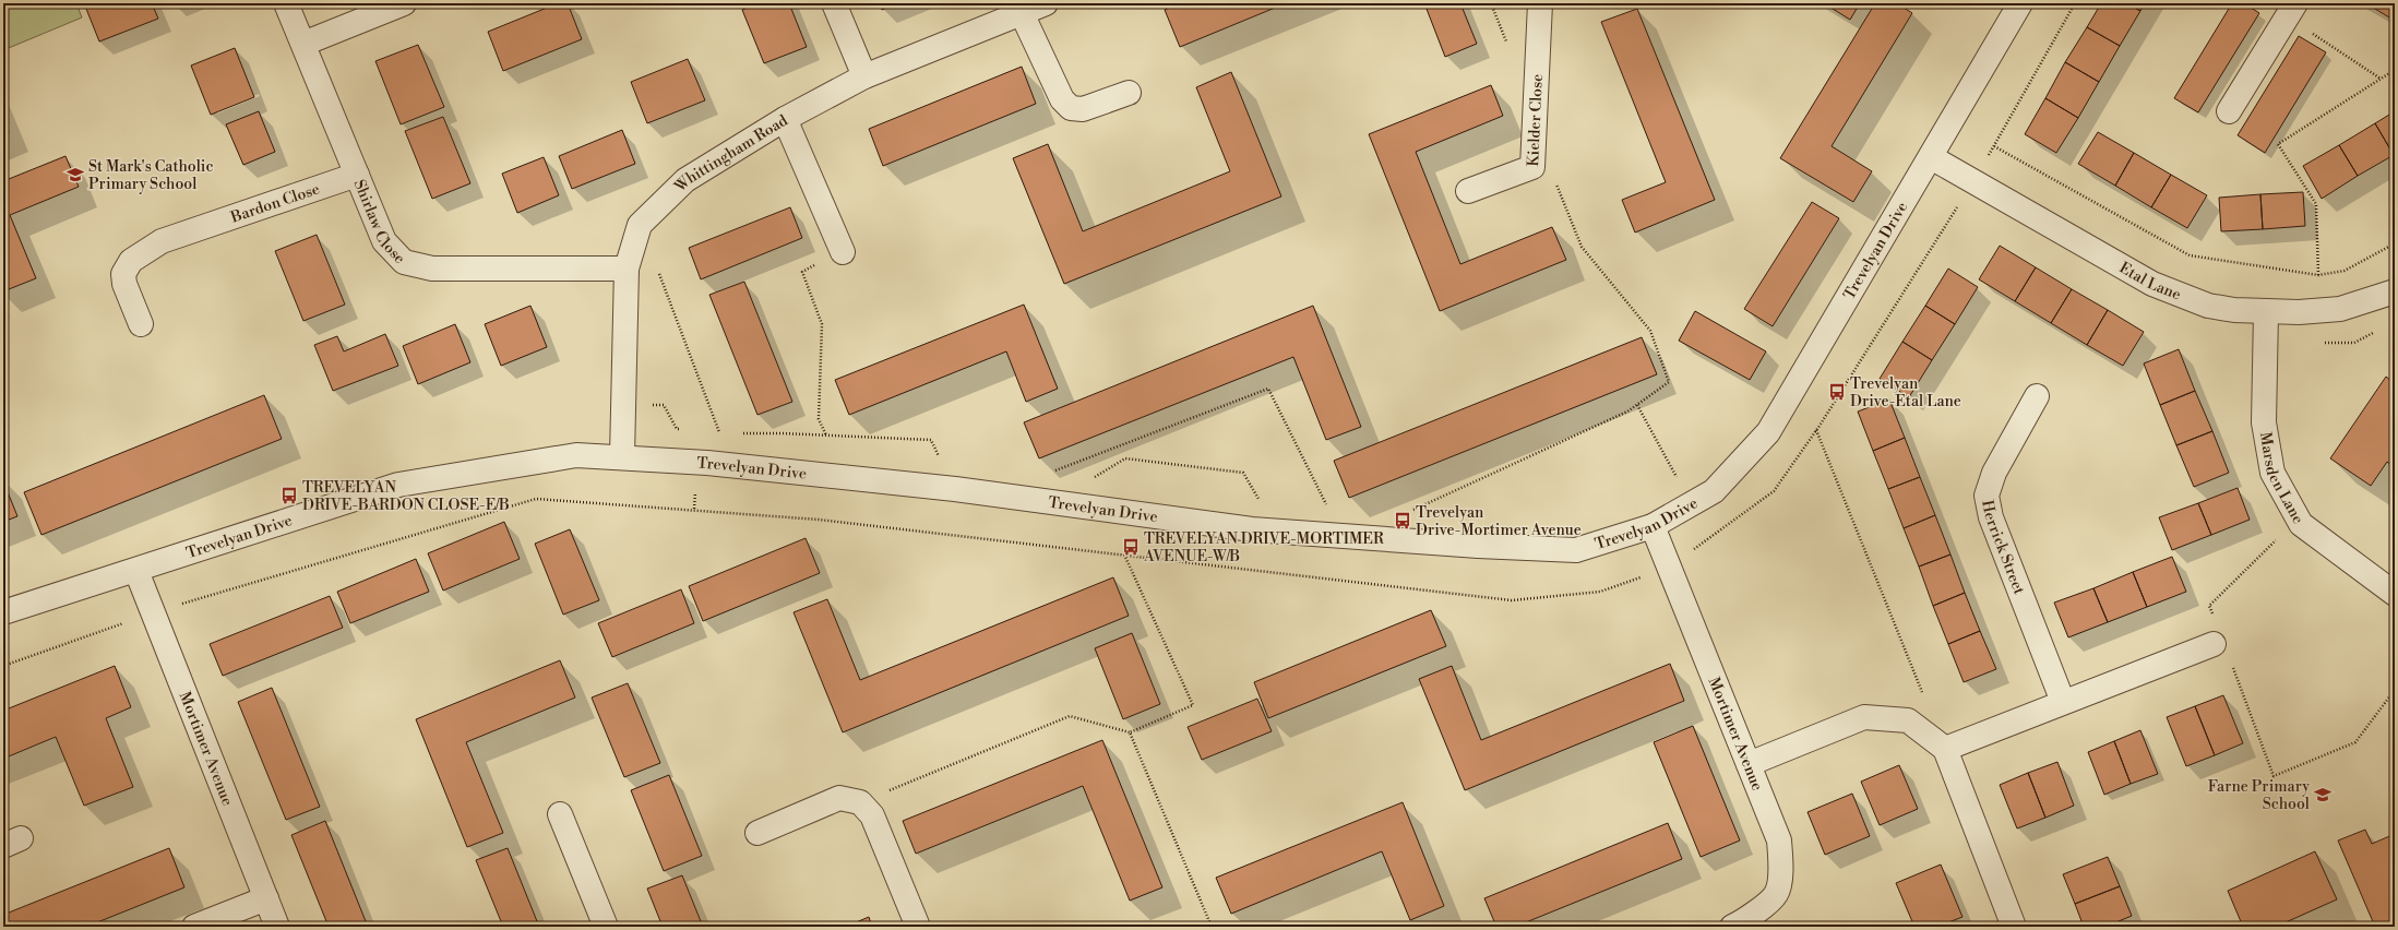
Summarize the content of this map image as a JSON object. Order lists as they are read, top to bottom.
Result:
{
  "streets": {
    "street": [
      "Kielder Close",
      "Whittingham Road",
      "Bardon Close",
      "Shirlaw Close",
      "Trevelyan Drive",
      "Etal Lane",
      "Marsden Lane",
      "Herrick Street",
      "Mortimer Avenue"
    ]
  },
  "crossings": [
    ["Whittingham Road", "Shirlaw Close"],
    ["Whittingham Road", "Trevelyan Drive"],
    ["Bardon Close", "Shirlaw Close"],
    ["Trevelyan Drive", "Etal Lane"],
    ["Trevelyan Drive", "Mortimer Avenue"],
    ["Etal Lane", "Marsden Lane"]
  ],
  "places": {
    "school or university": ["St Mark's Catholic Primary School", "Farne Primary School"],
    "bus stop": [
      "Trevelyan Drive-Etal Lane",
      "TREVELYAN DRIVE-BARDON CLOSE-E/B",
      "Trevelyan Drive-Mortimer Avenue",
      "TREVELYAN DRIVE-MORTIMER AVENUE-W/B"
    ]
  }
}
